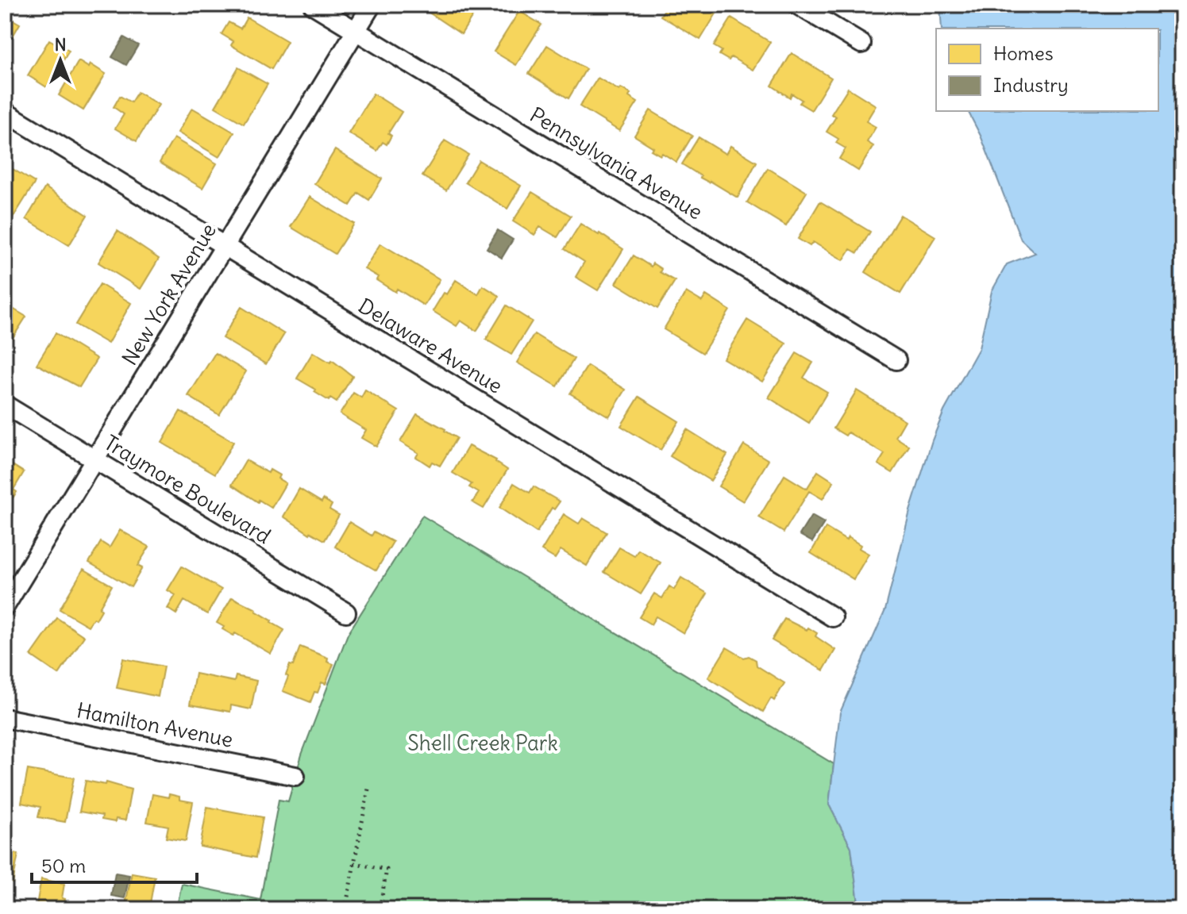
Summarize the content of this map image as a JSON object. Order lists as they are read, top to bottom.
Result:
{
  "streets": {
    "street": [
      "Pennsylvania Avenue",
      "New York Avenue",
      "Delaware Avenue",
      "Traymore Boulevard",
      "Hamilton Avenue"
    ]
  },
  "crossings": [
    ["Pennsylvania Avenue", "New York Avenue"],
    ["New York Avenue", "Delaware Avenue"],
    ["New York Avenue", "Traymore Boulevard"]
  ],
  "parks": ["Shell Creek Park"],
  "legend": ["Homes", "Industry"],
  "scale_bar": "50 m",
  "north": "top"
}
